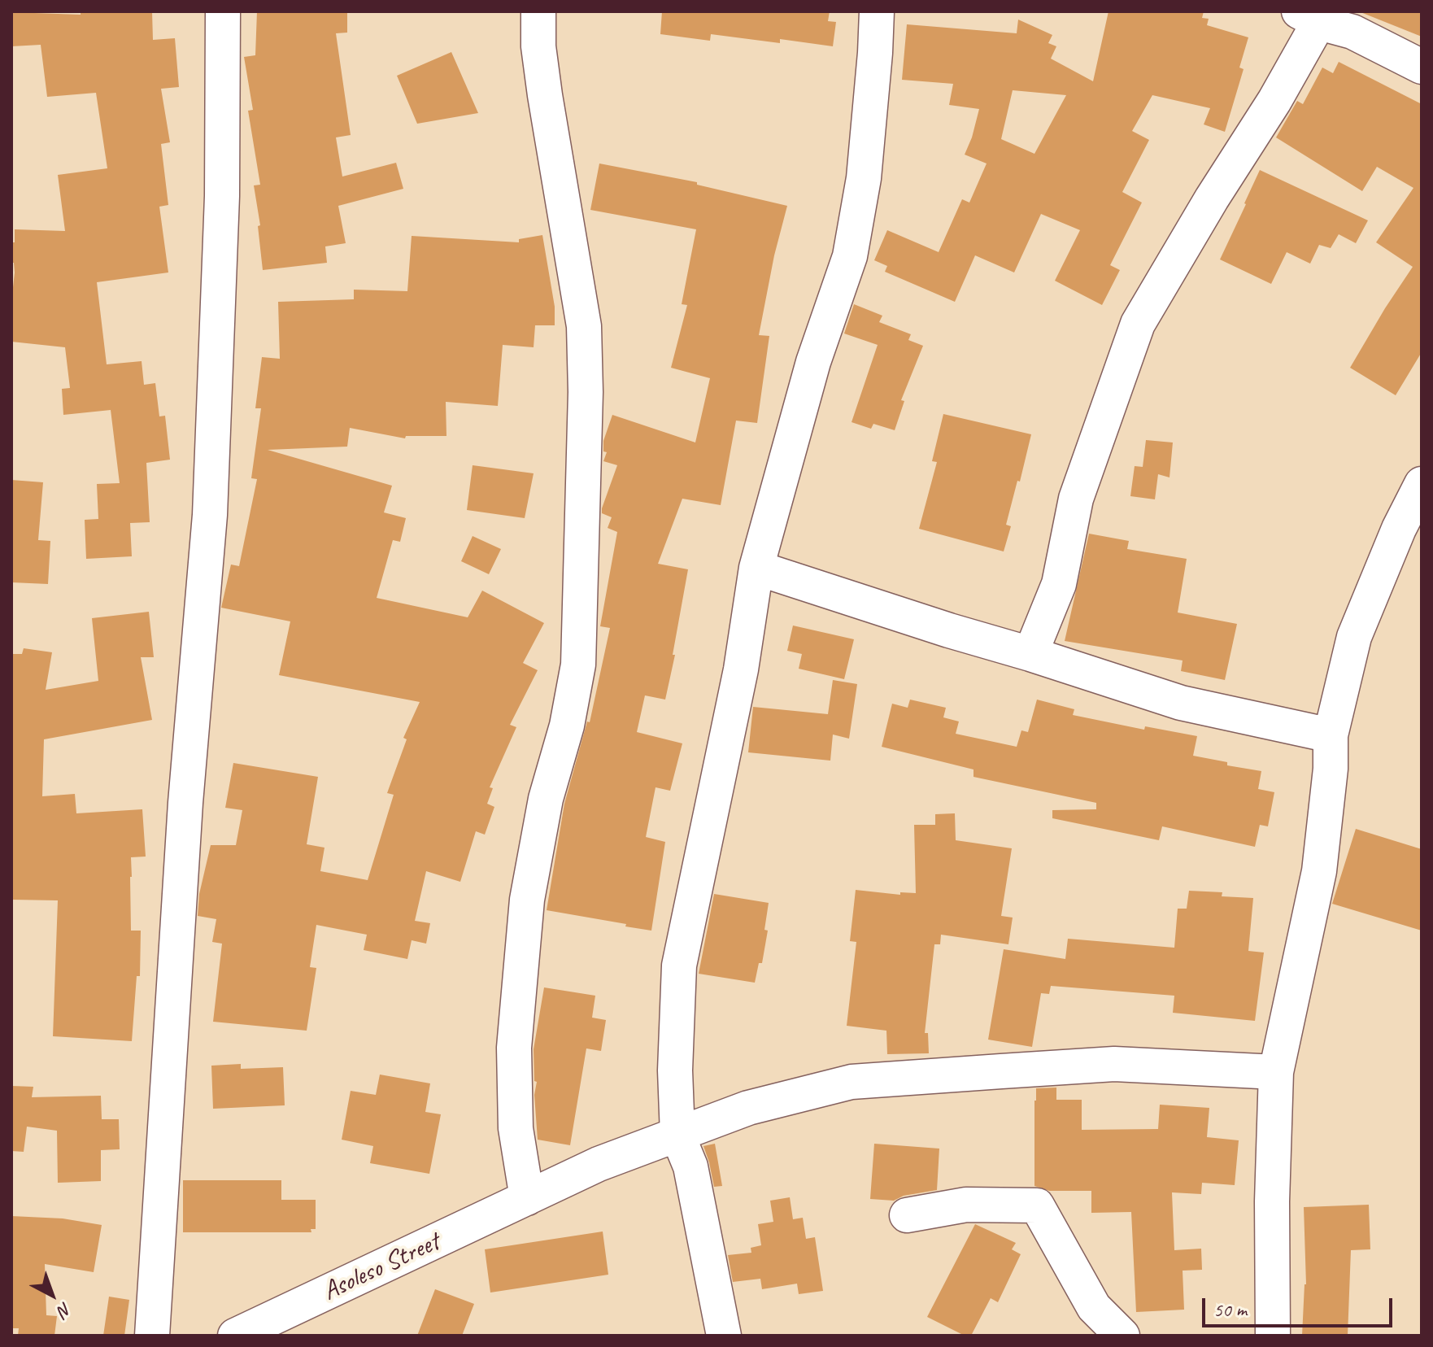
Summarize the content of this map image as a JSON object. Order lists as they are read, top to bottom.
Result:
{
  "streets": {
    "street": ["Asoleso Street"]
  },
  "scale_bar": "50 m",
  "north": "bottom right"
}
